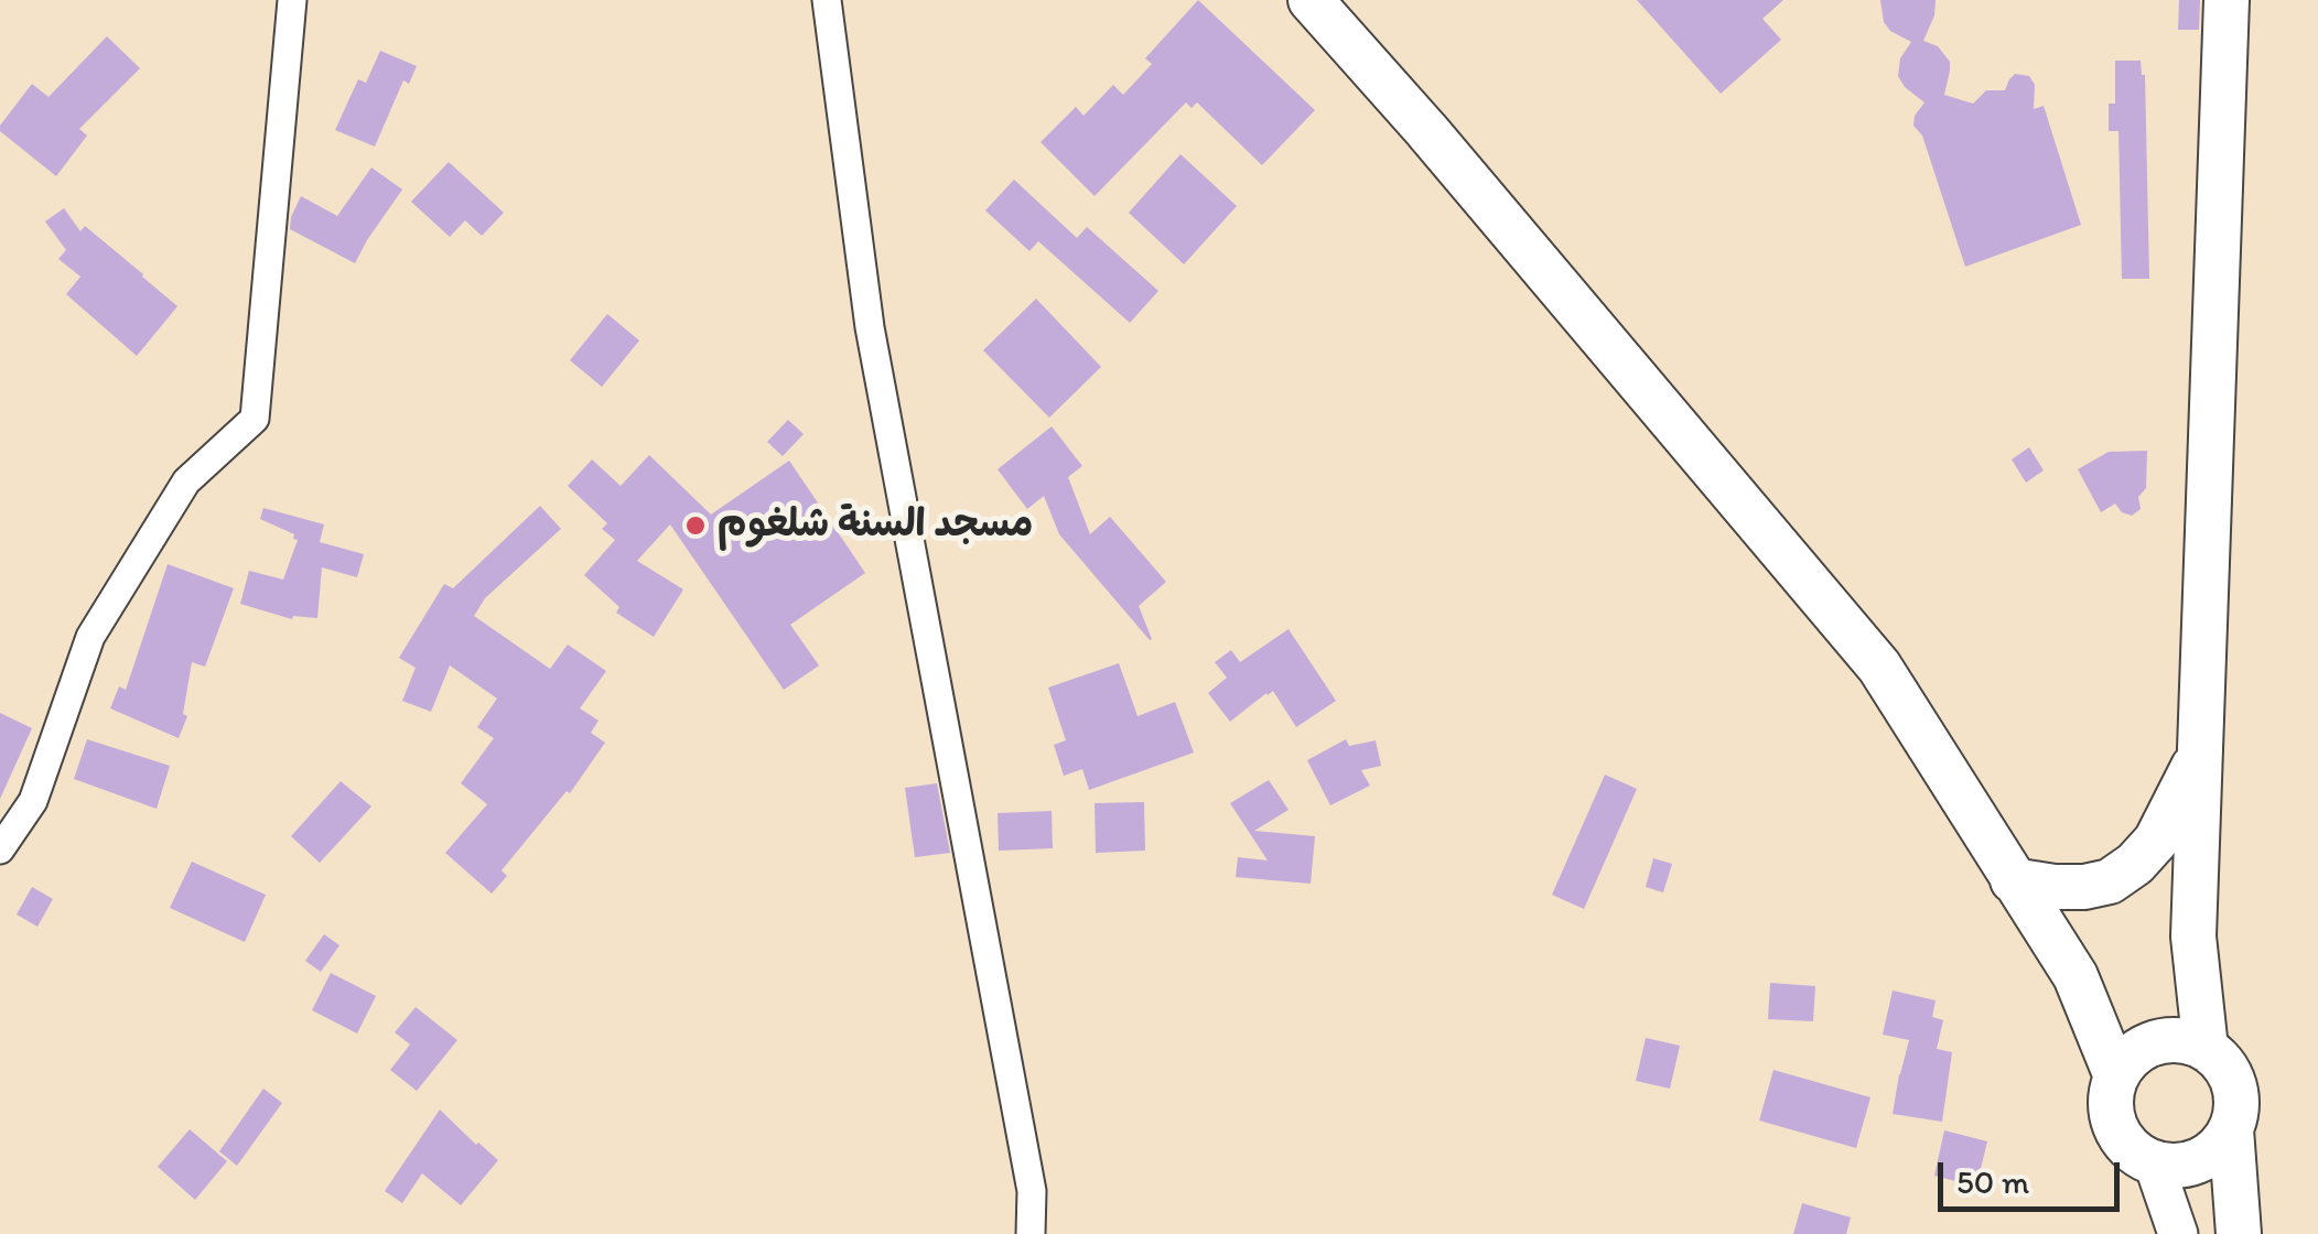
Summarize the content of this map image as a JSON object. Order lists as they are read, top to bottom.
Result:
{
  "places": ["مسجد السنة شلغوم"],
  "scale_bar": "50 m"
}
